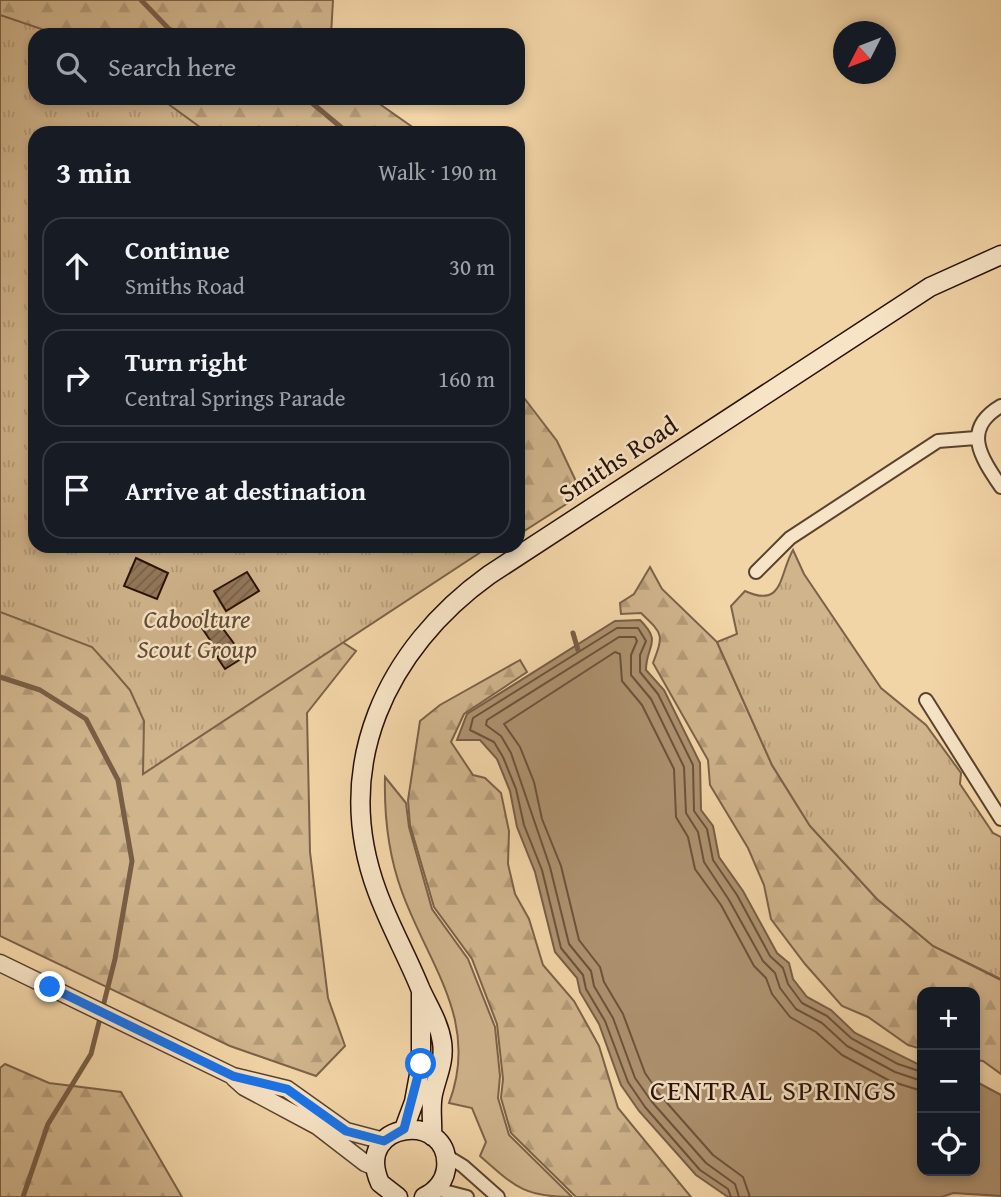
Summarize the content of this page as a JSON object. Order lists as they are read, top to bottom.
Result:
{
  "streets": {
    "main road": ["Smiths Road"]
  },
  "districts": ["CENTRAL SPRINGS"],
  "parks": ["Caboolture Scout Group"],
  "north": "bottom left",
  "page": {
    "search": "Search here",
    "heading": ["3 min", "Walk · 190 m"],
    "list": [
      ["Continue", "Smiths Road", "30 m"],
      ["Turn right", "Central Springs Parade", "160 m"],
      "Arrive at destination"
    ],
    "map_buttons": ["+", "−"]
  }
}
